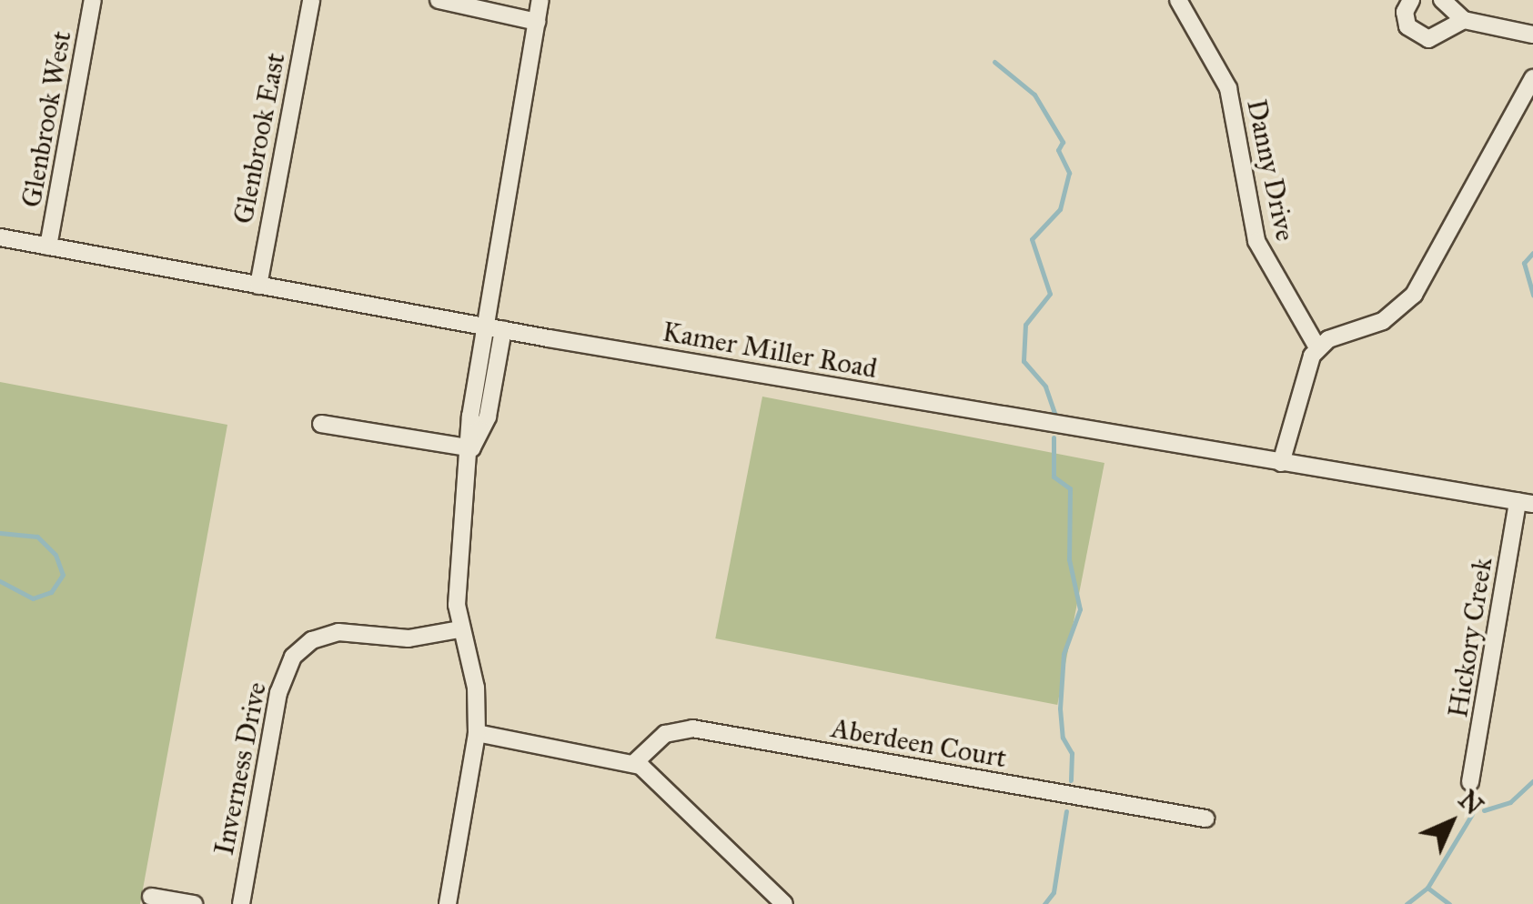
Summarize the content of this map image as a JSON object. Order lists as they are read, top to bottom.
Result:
{
  "streets": {
    "street": [
      "Glenbrook West",
      "Glenbrook East",
      "Danny Drive",
      "Kamer Miller Road",
      "Hickory Creek",
      "Aberdeen Court",
      "Inverness Drive"
    ]
  },
  "crossings": [
    ["Glenbrook West", "Kamer Miller Road"],
    ["Glenbrook East", "Kamer Miller Road"],
    ["Kamer Miller Road", "Hickory Creek"]
  ],
  "north": "top right"
}
